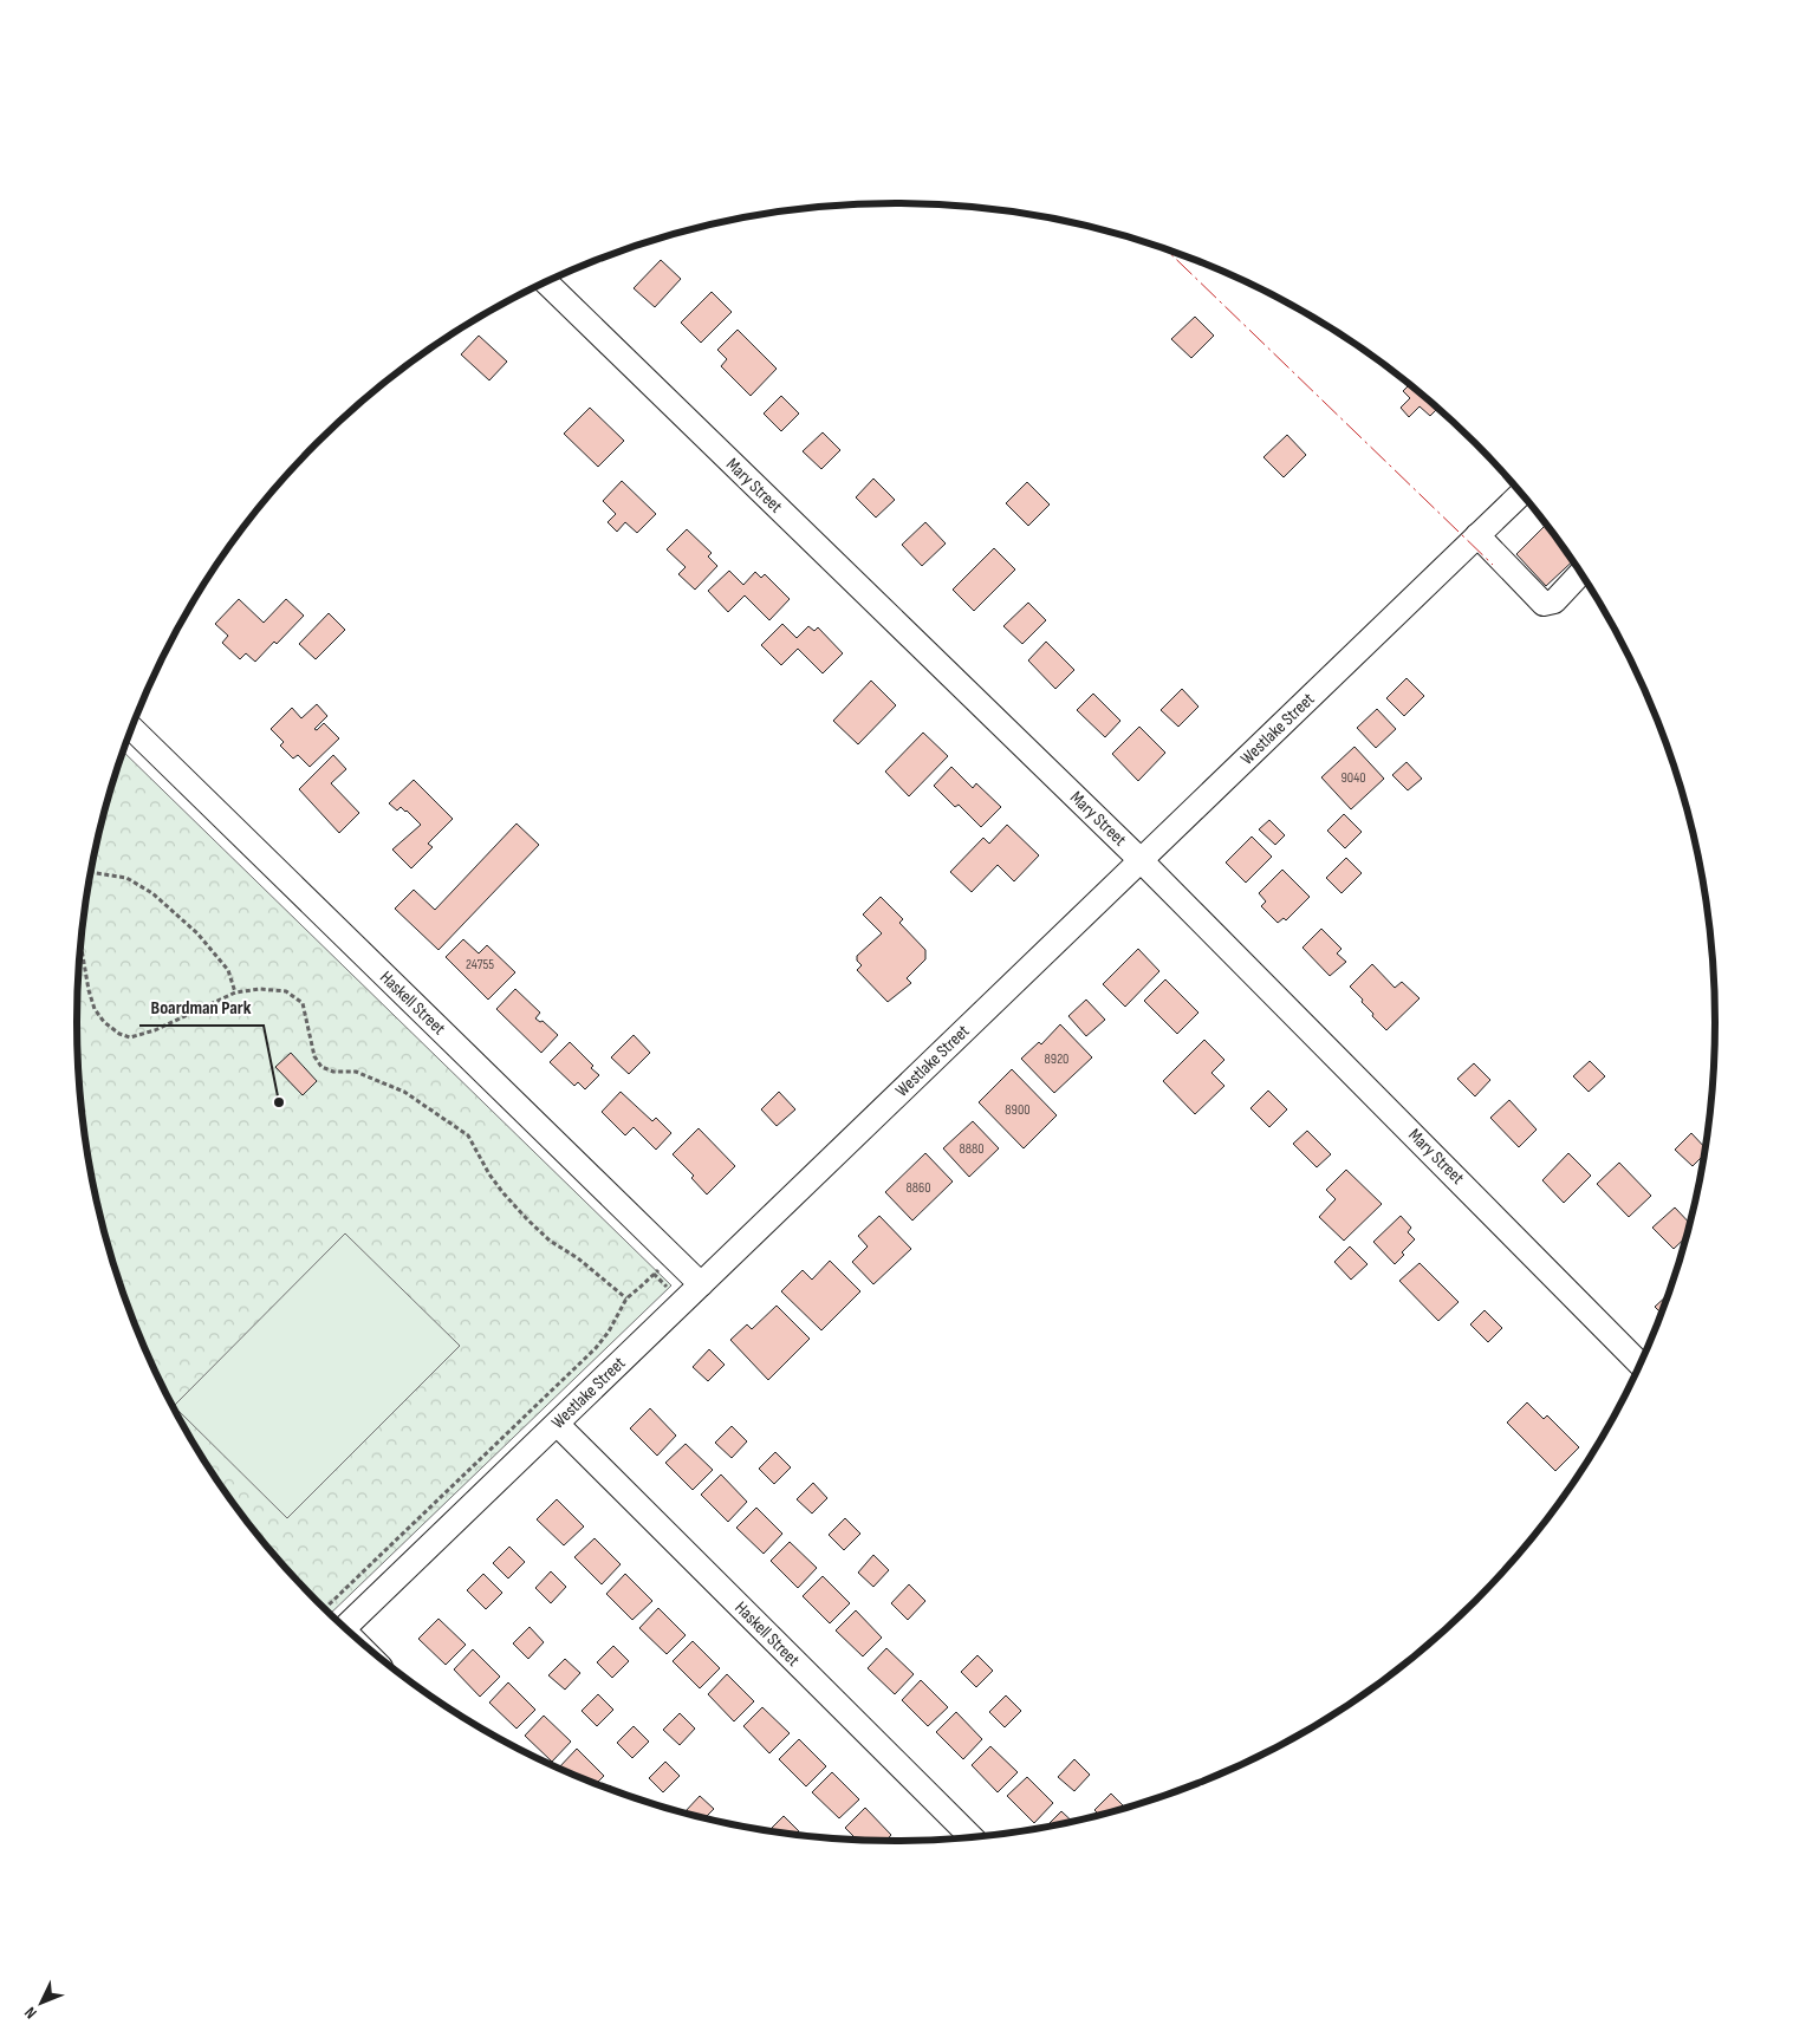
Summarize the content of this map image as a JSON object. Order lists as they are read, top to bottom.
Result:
{
  "streets": {
    "street": ["Mary Street", "Westlake Street", "Haskell Street"]
  },
  "crossings": [
    ["Mary Street", "Westlake Street"],
    ["Westlake Street", "Haskell Street"]
  ],
  "places": ["Boardman Park"],
  "house_numbers": [
    "9040",
    "24755",
    "8920",
    "8900",
    "8880",
    "8860"
  ],
  "north": "bottom left"
}
